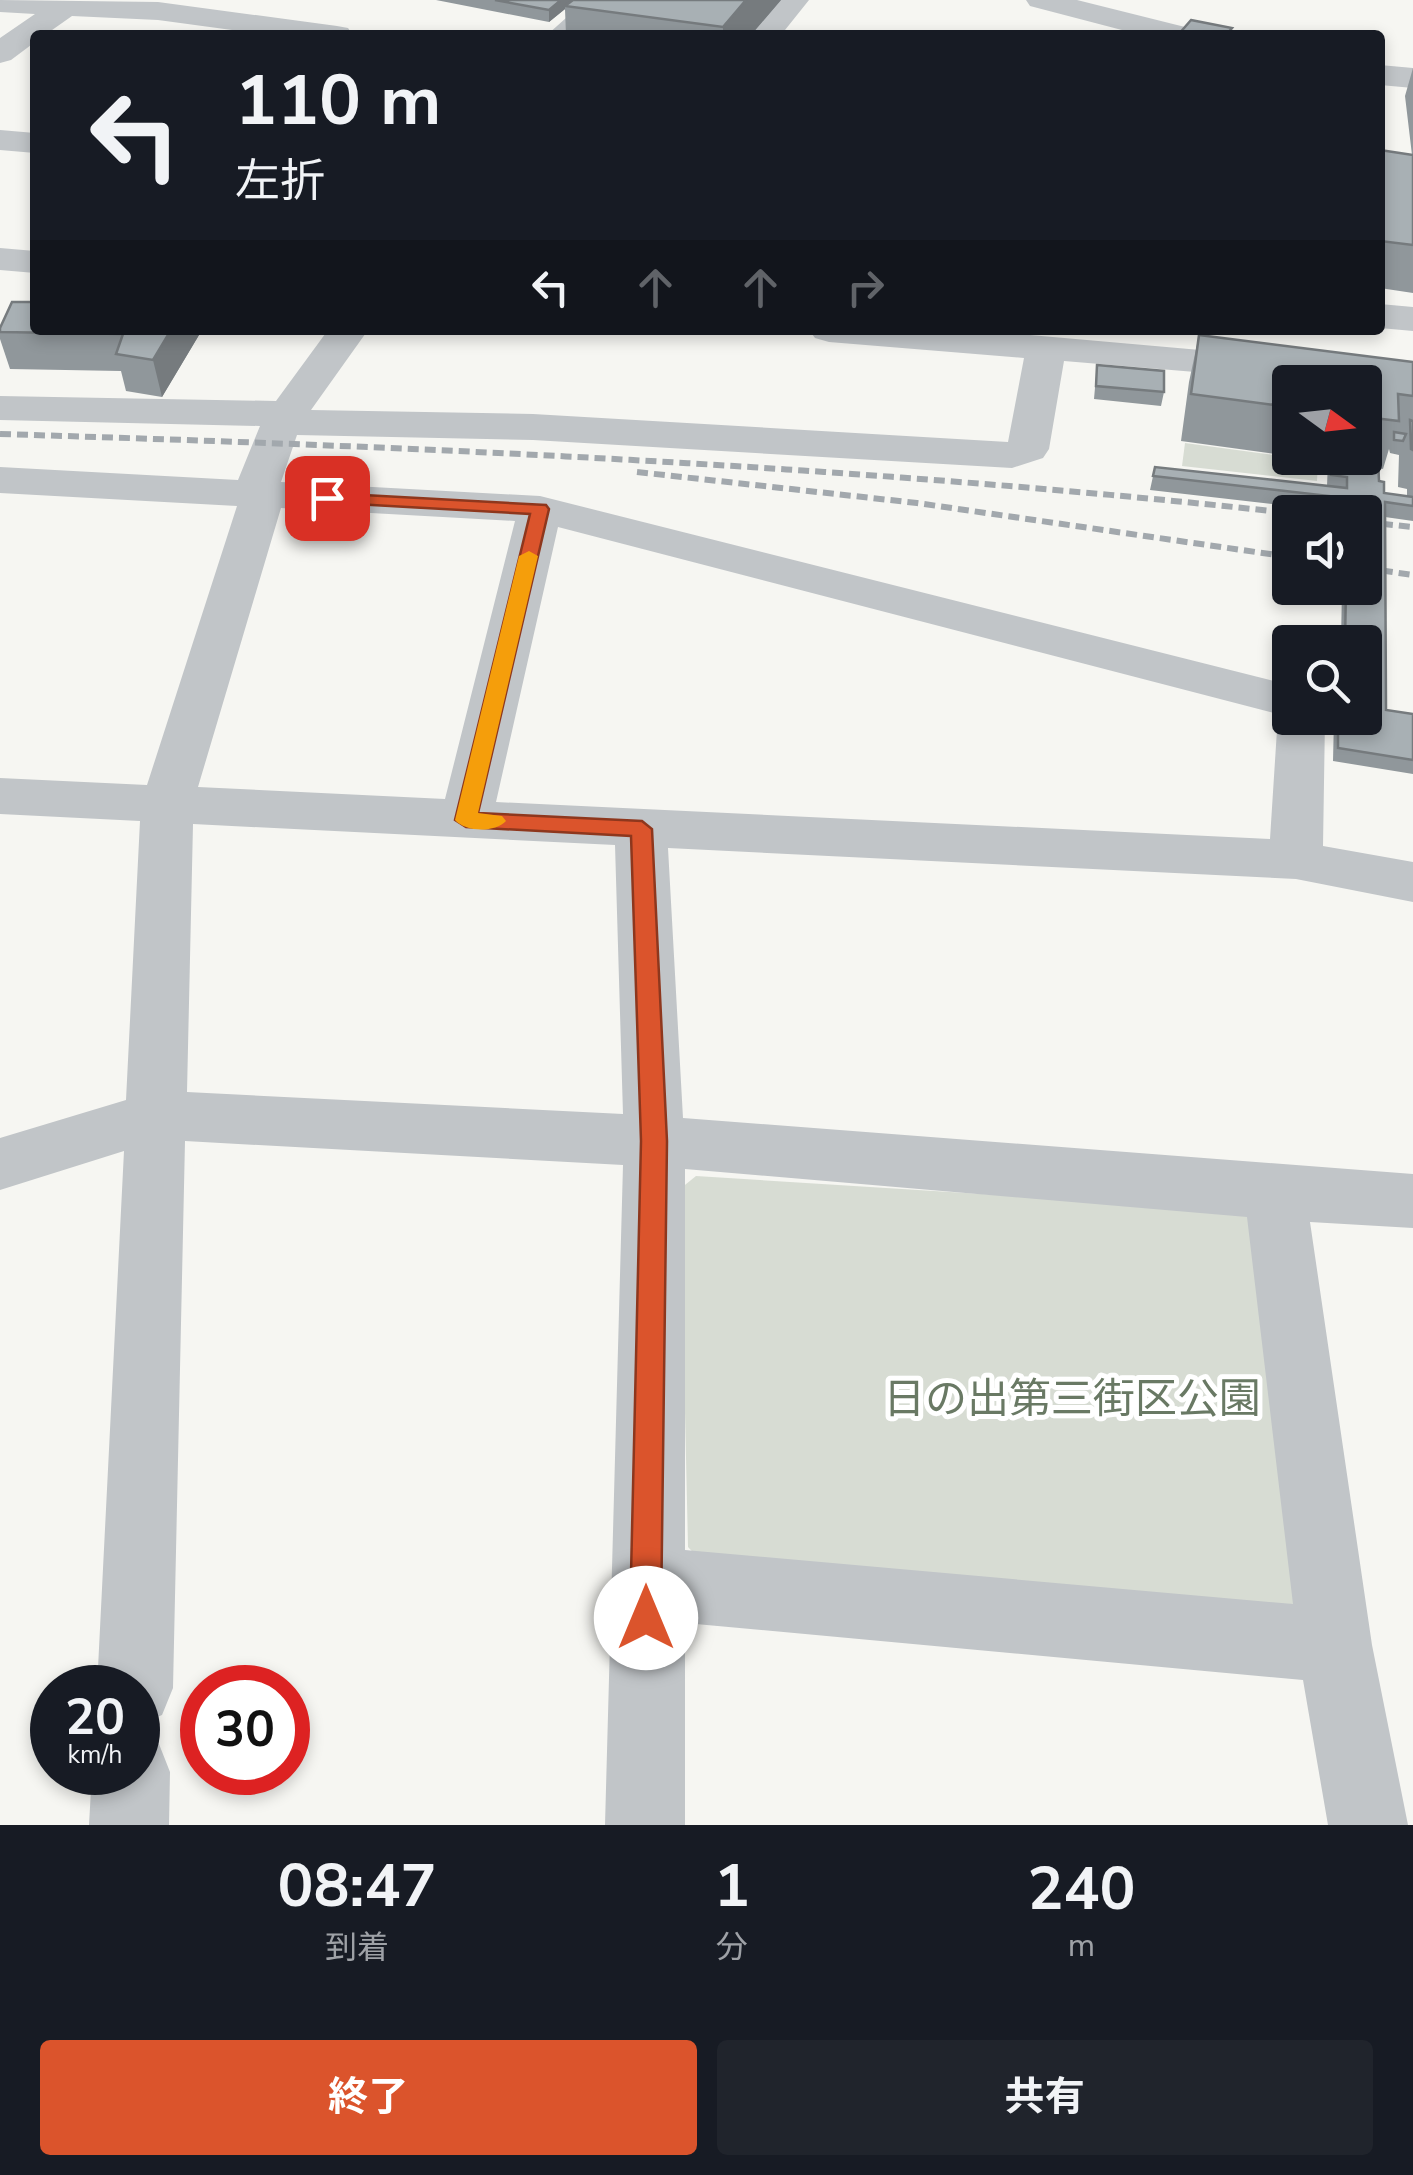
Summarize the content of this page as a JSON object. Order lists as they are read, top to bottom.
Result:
{
  "parks": ["日の出第三街区公園"],
  "north": "right",
  "page": {
    "turn": ["110 m", "左折"],
    "speed": "20 km/h",
    "limit": "30",
    "eta": [
      "08:47",
      "到着",
      "1",
      "分",
      "240",
      "m"
    ],
    "buttons": ["終了", "共有"]
  }
}
